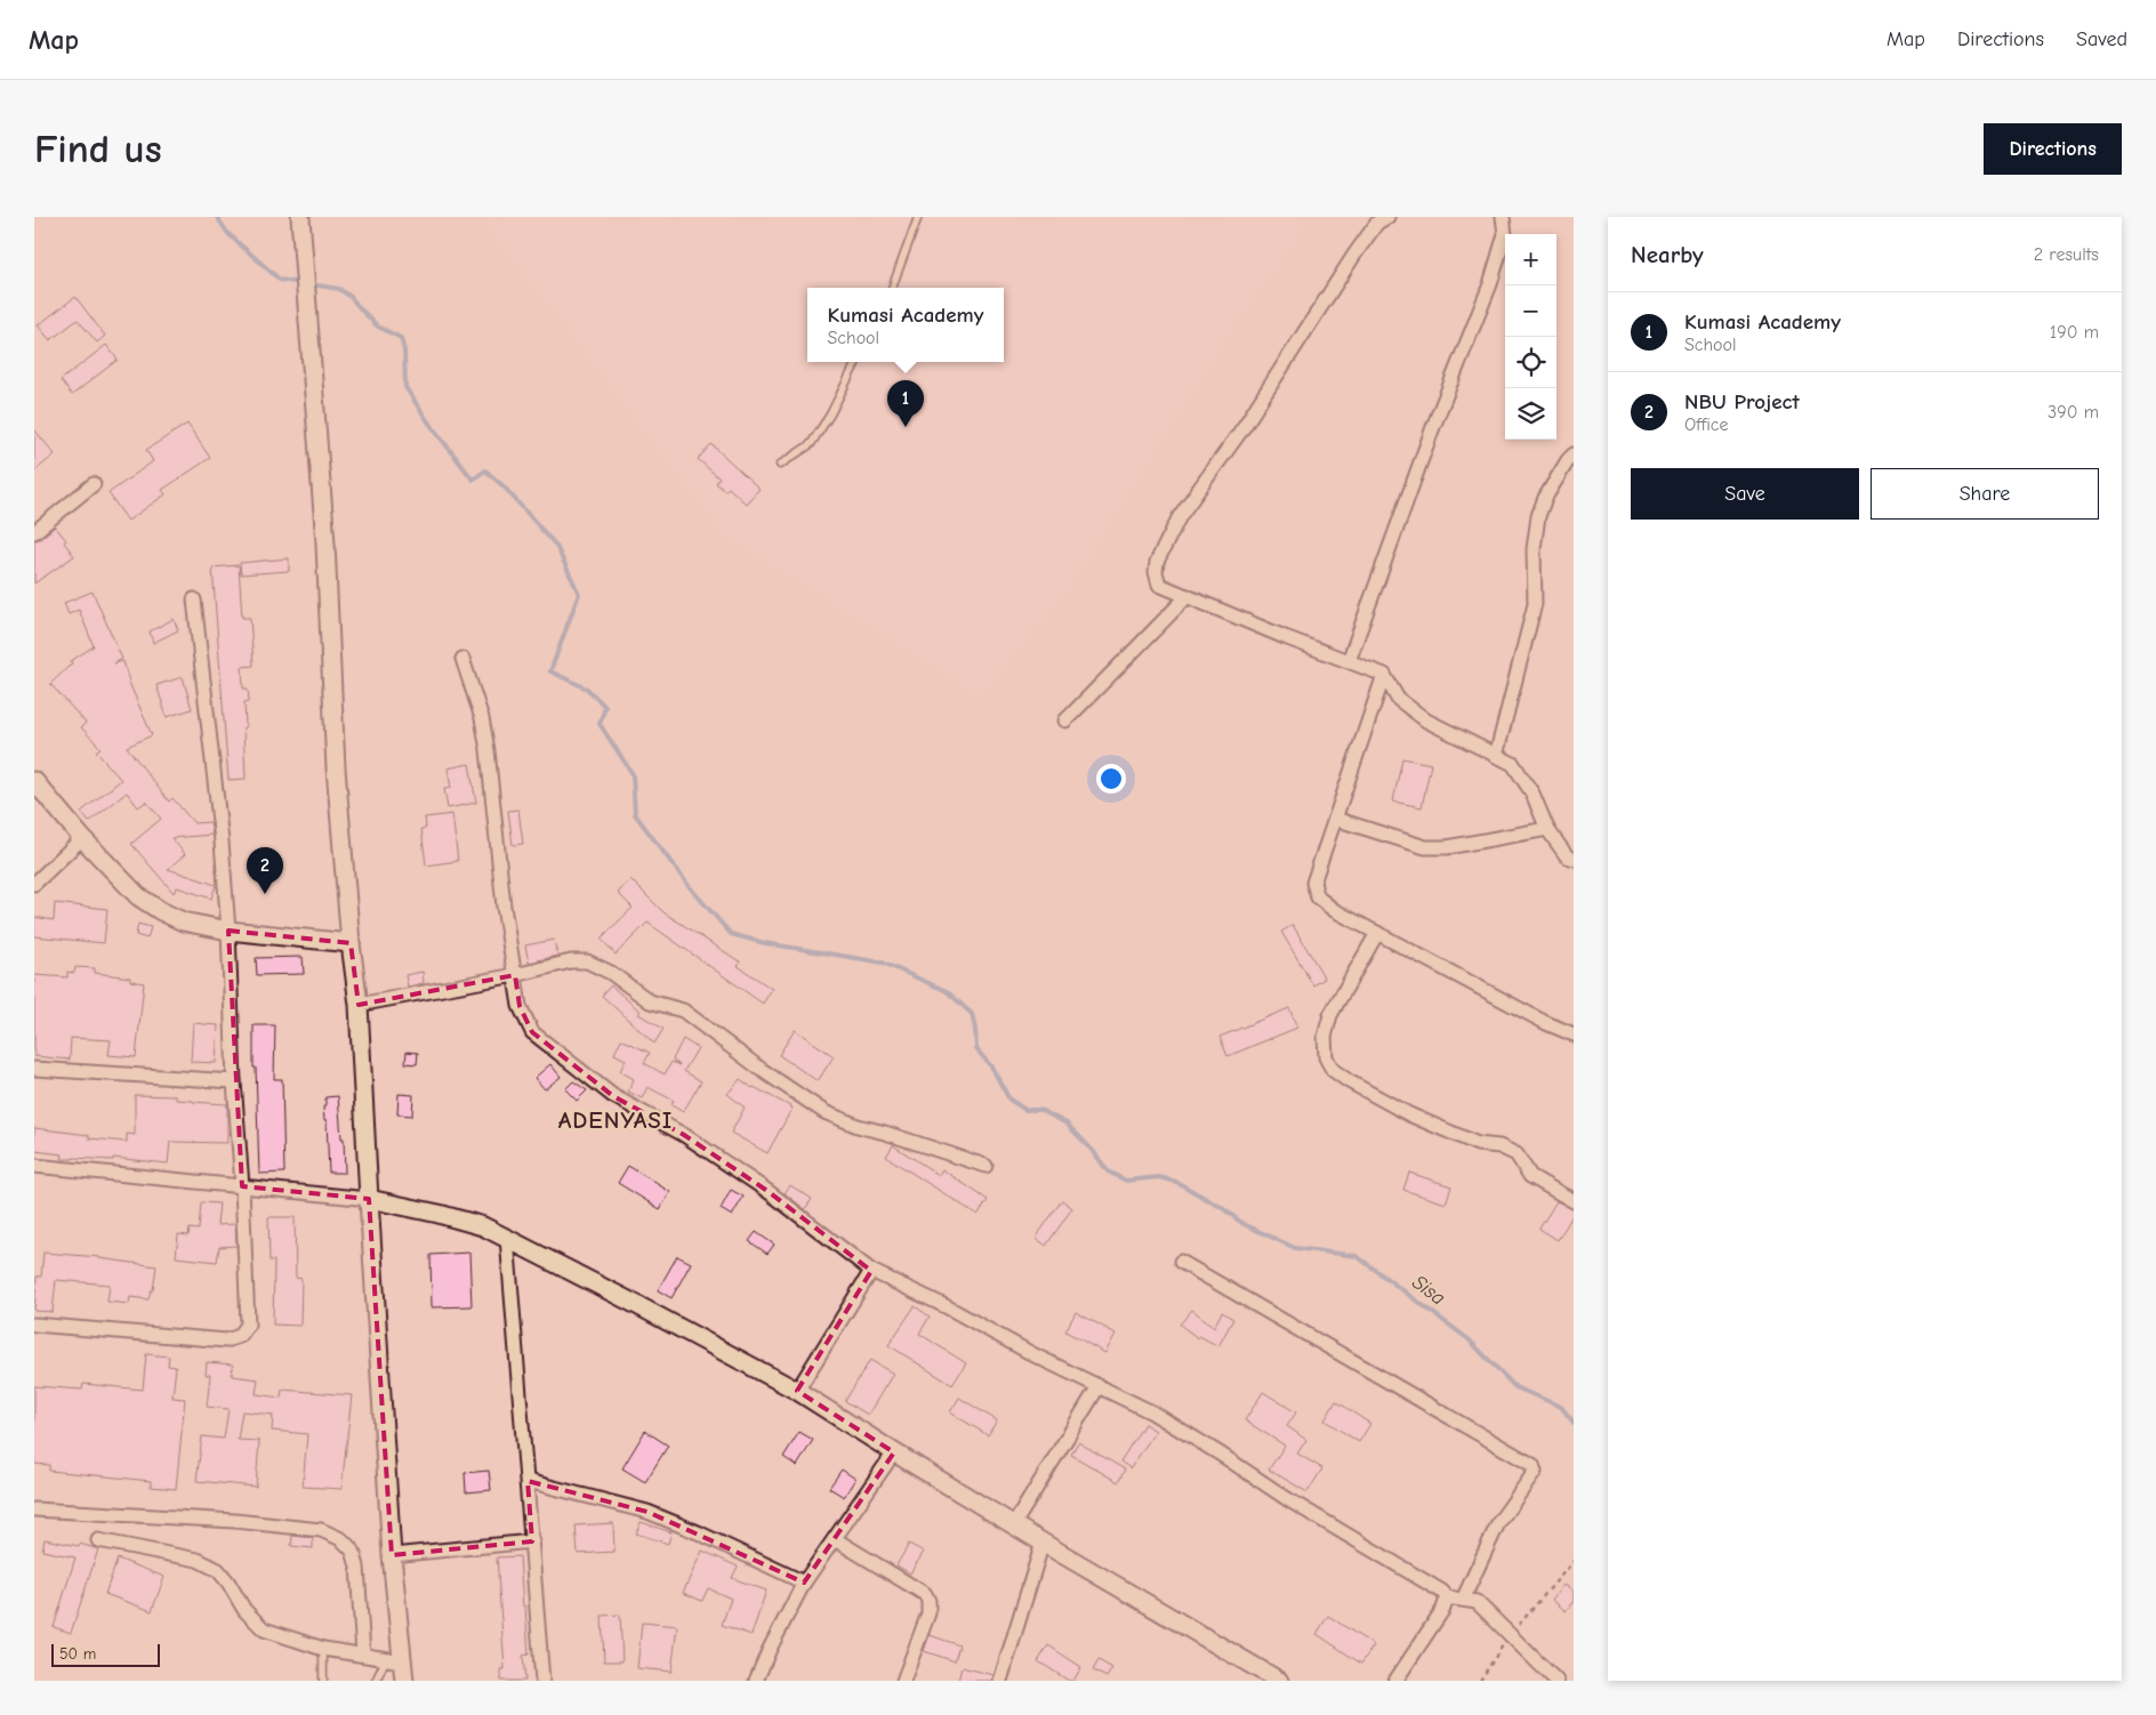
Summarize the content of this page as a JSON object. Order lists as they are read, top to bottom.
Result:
{
  "districts": ["ADENYASI"],
  "water": ["Sisa"],
  "scale_bar": "50 m",
  "page": {
    "header": "Map",
    "nav": ["Map", "Directions", "Saved"],
    "buttons": [
      "Directions",
      ["Save", "Share"]
    ],
    "title": "Find us",
    "heading": ["Nearby", "2 results"],
    "map_buttons": ["+", "−"],
    "popup": ["Kumasi Academy", "School"],
    "list": [
      {
        "mark": "1",
        "name": "Kumasi Academy",
        "note": "School",
        "value": "190 m"
      },
      {
        "mark": "2",
        "name": "NBU Project",
        "note": "Office",
        "value": "390 m"
      }
    ],
    "pins": ["1", "2"],
    "scale": "50 m"
  }
}
